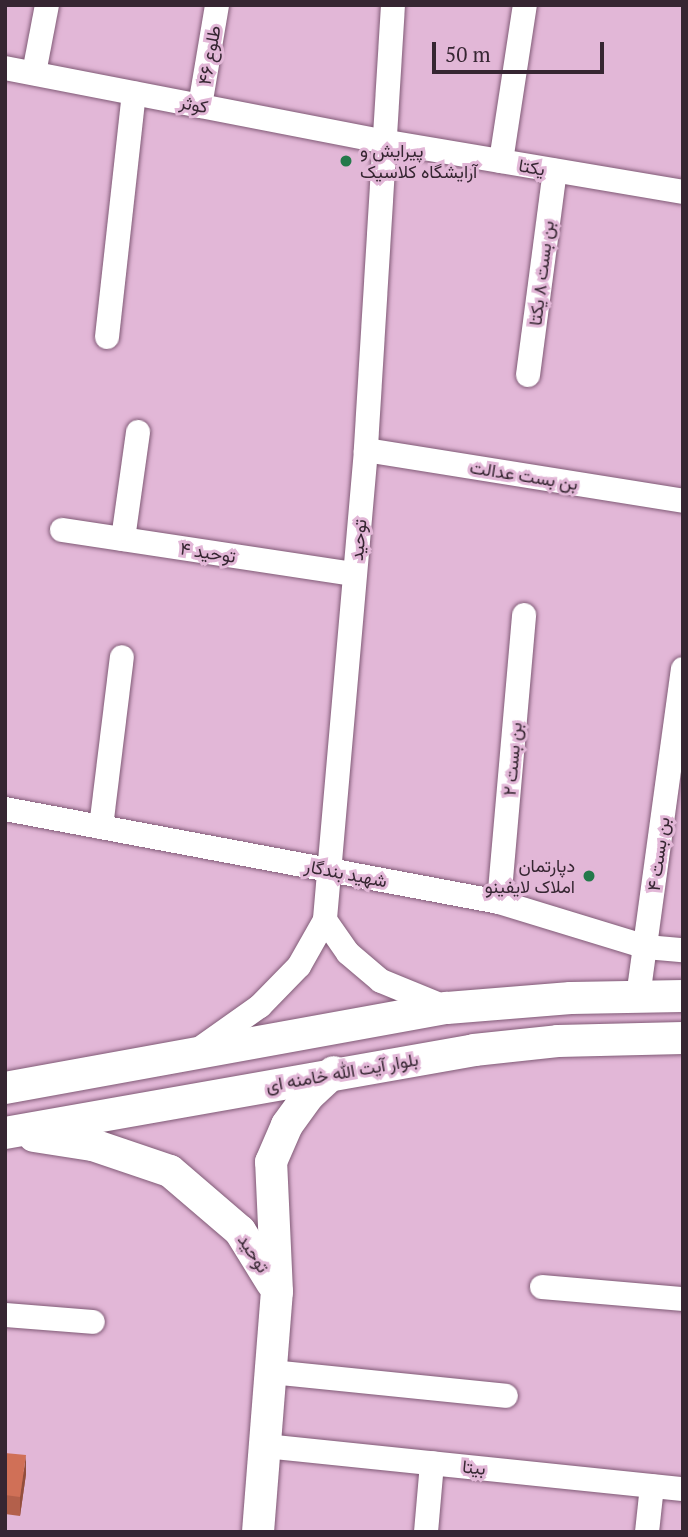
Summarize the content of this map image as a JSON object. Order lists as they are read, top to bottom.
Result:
{
  "streets": {
    "main road": ["توحید", "بلوار آیت الله خامنه ای"],
    "street": [
      "طلوع ۴۶",
      "کوثر",
      "یکتا",
      "بن بست ۸ یکتا",
      "بن بست عدالت",
      "توحید ۴",
      "بن بست ۲",
      "بن بست ۴",
      "شهید بندگار",
      "بیتا"
    ]
  },
  "crossings": [
    ["طلوع ۴۶", "کوثر"],
    ["کوثر", "یکتا"],
    ["کوثر", "توحید"],
    ["یکتا", "بن بست ۸ یکتا"],
    ["یکتا", "توحید"],
    ["بن بست عدالت", "توحید"],
    ["توحید", "توحید ۴"],
    ["توحید", "شهید بندگار"],
    ["توحید", "بلوار آیت الله خامنه ای"],
    ["توحید", "بیتا"],
    ["بن بست ۲", "شهید بندگار"],
    ["بن بست ۴", "شهید بندگار"]
  ],
  "places": ["پیرایش و آرایشگاه کلاسیک", "دپارتمان املاک لایفینو"],
  "scale_bar": "50 m"
}
